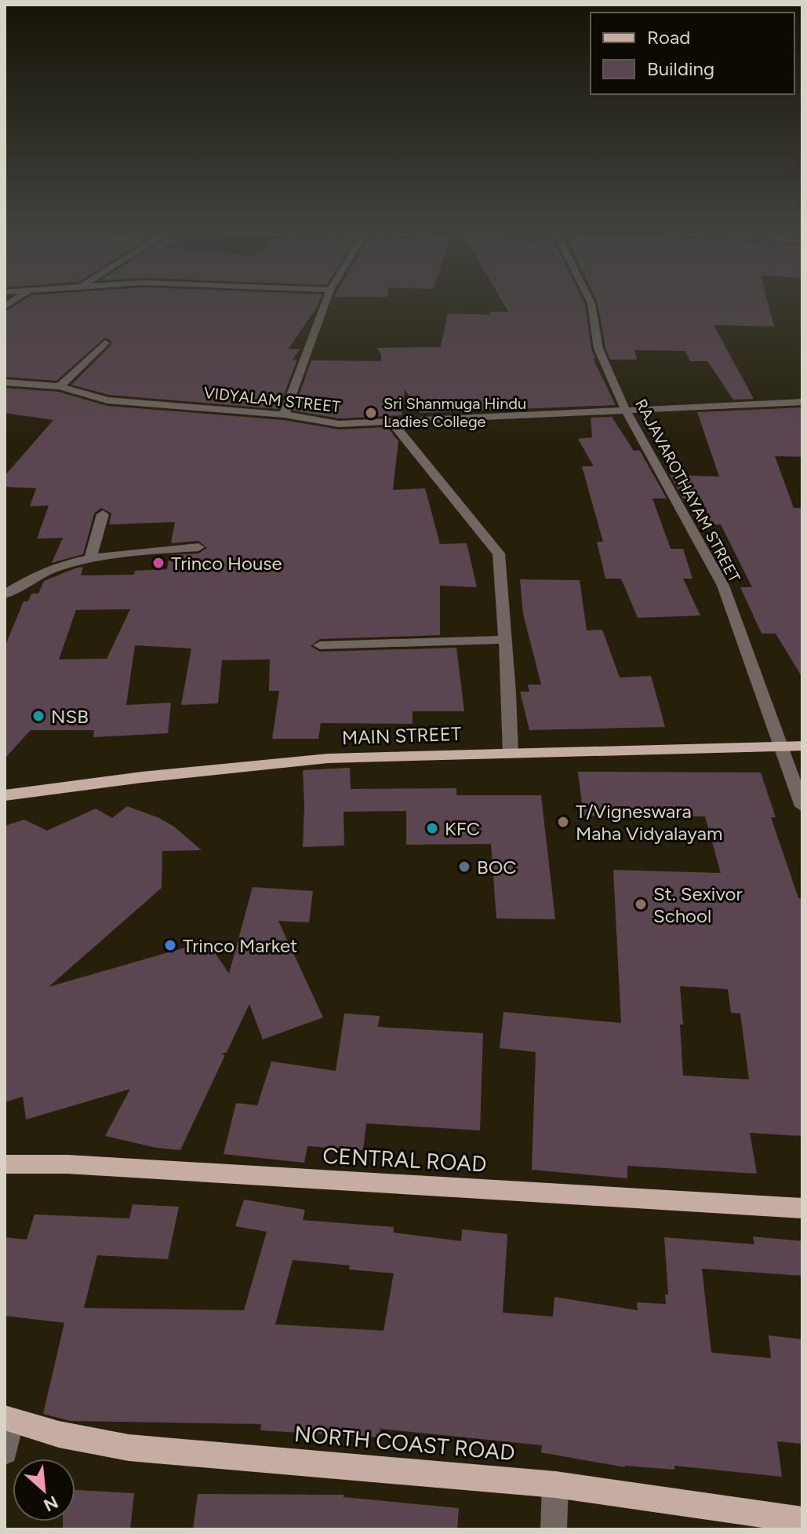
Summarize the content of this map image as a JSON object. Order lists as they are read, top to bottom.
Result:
{
  "streets": {
    "main road": ["MAIN STREET", "CENTRAL ROAD", "NORTH COAST ROAD"],
    "street": ["VIDYALAM STREET", "RAJAVAROTHAYAM STREET"]
  },
  "crossings": [
    ["VIDYALAM STREET", "RAJAVAROTHAYAM STREET"],
    ["RAJAVAROTHAYAM STREET", "MAIN STREET"]
  ],
  "places": [
    "Sri Shanmuga Hindu Ladies College",
    "Trinco House",
    "NSB",
    "T/Vigneswara Maha Vidyalayam",
    "KFC",
    "BOC",
    "St. Sexivor School",
    "Trinco Market"
  ],
  "legend": ["Road", "Building"],
  "north": "bottom right"
}
